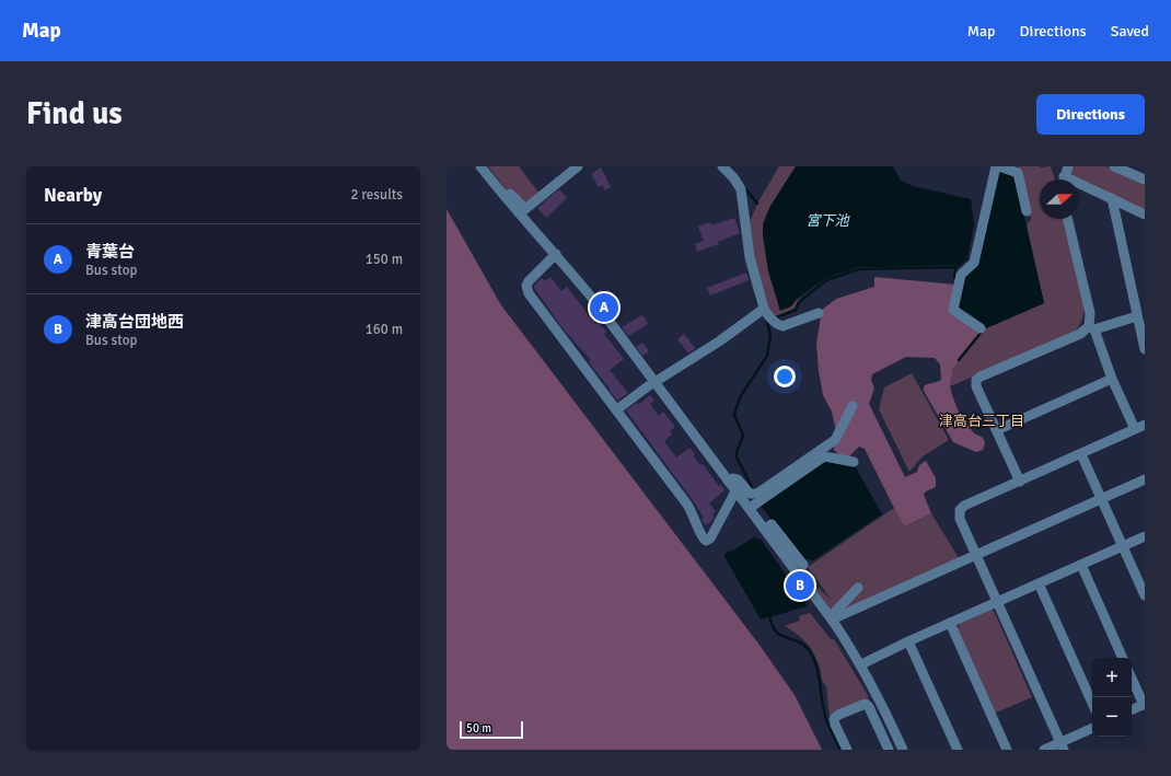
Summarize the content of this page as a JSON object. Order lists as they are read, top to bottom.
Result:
{
  "districts": ["津高台三丁目"],
  "water": ["宮下池"],
  "scale_bar": "50 m",
  "north": "right",
  "page": {
    "header": "Map",
    "nav": ["Map", "Directions", "Saved"],
    "buttons": "Directions",
    "title": "Find us",
    "heading": ["Nearby", "2 results"],
    "list": [
      {
        "mark": "A",
        "name": "青葉台",
        "note": "Bus stop",
        "value": "150 m"
      },
      {
        "mark": "B",
        "name": "津高台団地西",
        "note": "Bus stop",
        "value": "160 m"
      }
    ],
    "pins": ["A", "B"],
    "map_buttons": ["+", "−"],
    "scale": "50 m"
  }
}
